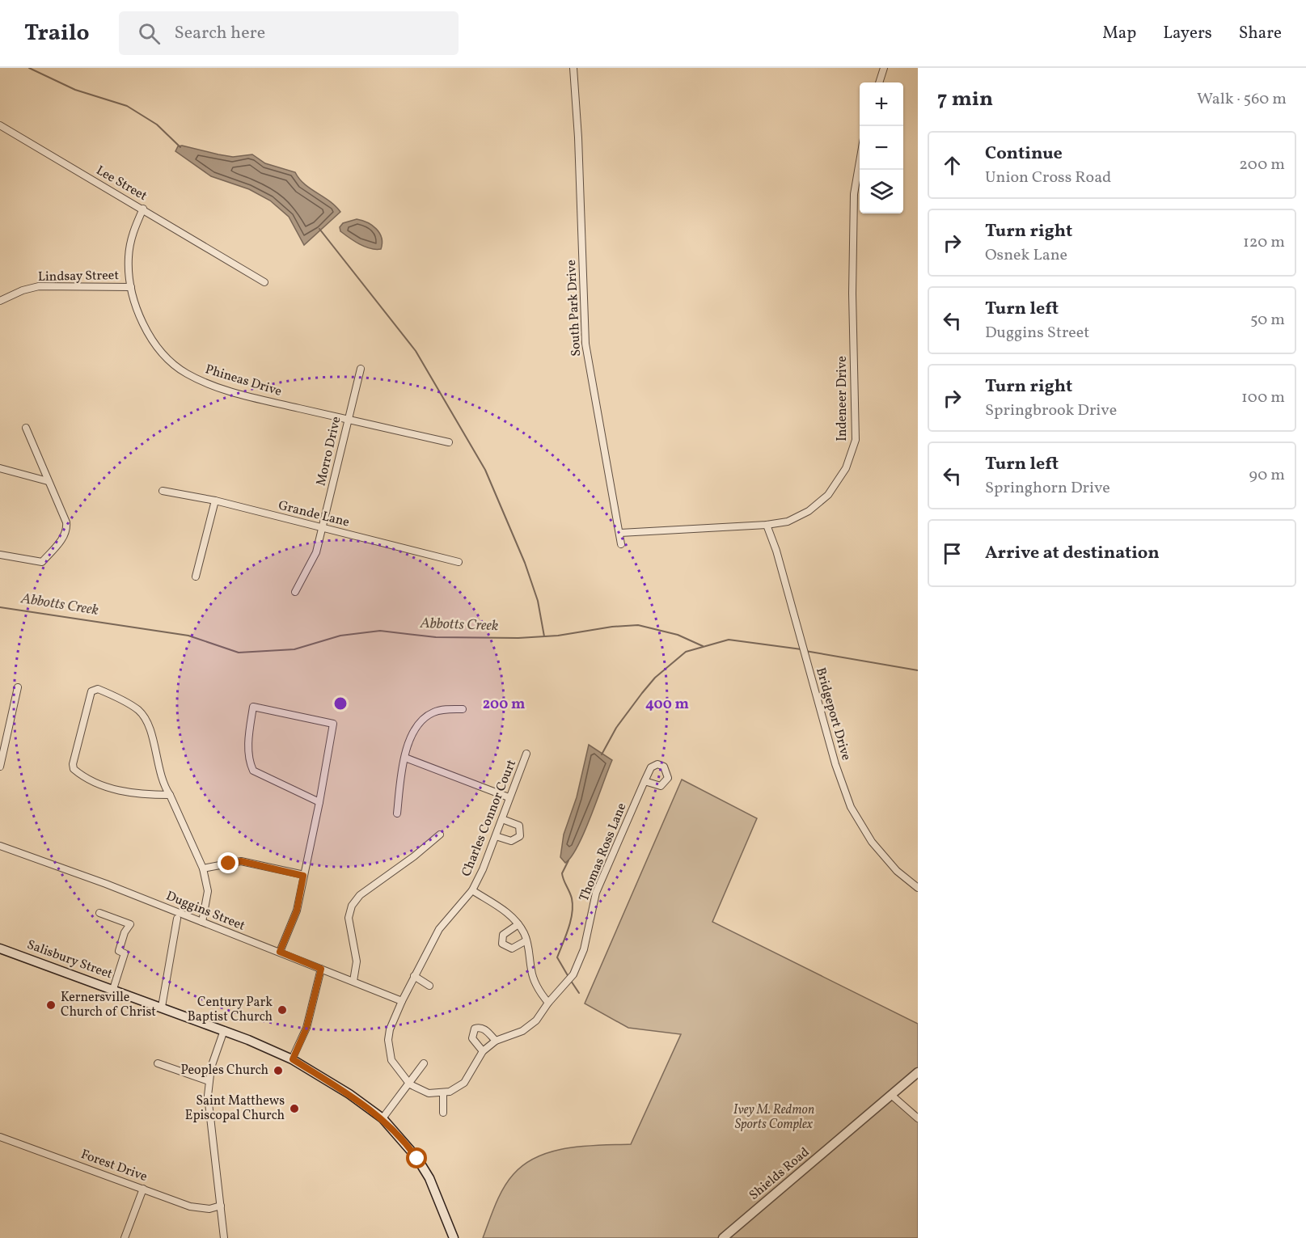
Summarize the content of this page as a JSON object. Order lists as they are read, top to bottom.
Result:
{
  "streets": {
    "main road": ["Salisbury Street", "Shields Road"],
    "street": [
      "Lee Street",
      "Lindsay Street",
      "South Park Drive",
      "Phineas Drive",
      "Indeneer Drive",
      "Morro Drive",
      "Grande Lane",
      "Bridgeport Drive",
      "Charles Connor Court",
      "Thomas Ross Lane",
      "Duggins Street",
      "Forest Drive"
    ]
  },
  "crossings": [
    ["Lee Street", "Phineas Drive"],
    ["Lindsay Street", "Phineas Drive"],
    ["South Park Drive", "Indeneer Drive"],
    ["Phineas Drive", "Morro Drive"],
    ["Indeneer Drive", "Bridgeport Drive"],
    ["Morro Drive", "Grande Lane"],
    ["Charles Connor Court", "Duggins Street"]
  ],
  "water": ["Abbotts Creek"],
  "parks": ["Ivey M. Redmon Sports Complex"],
  "places": [
    "Kernersville Church of Christ",
    "Century Park Baptist Church",
    "Peoples Church",
    "Saint Matthews Episcopal Church"
  ],
  "page": {
    "header": "Trailo",
    "search": "Search here",
    "nav": ["Map", "Layers", "Share"],
    "heading": ["7 min", "Walk · 560 m"],
    "map_buttons": ["+", "−"],
    "list": [
      ["Continue", "Union Cross Road", "200 m"],
      ["Turn right", "Osnek Lane", "120 m"],
      ["Turn left", "Duggins Street", "50 m"],
      ["Turn right", "Springbrook Drive", "100 m"],
      ["Turn left", "Springhorn Drive", "90 m"],
      "Arrive at destination"
    ]
  },
  "rings": ["200 m", "400 m"]
}
